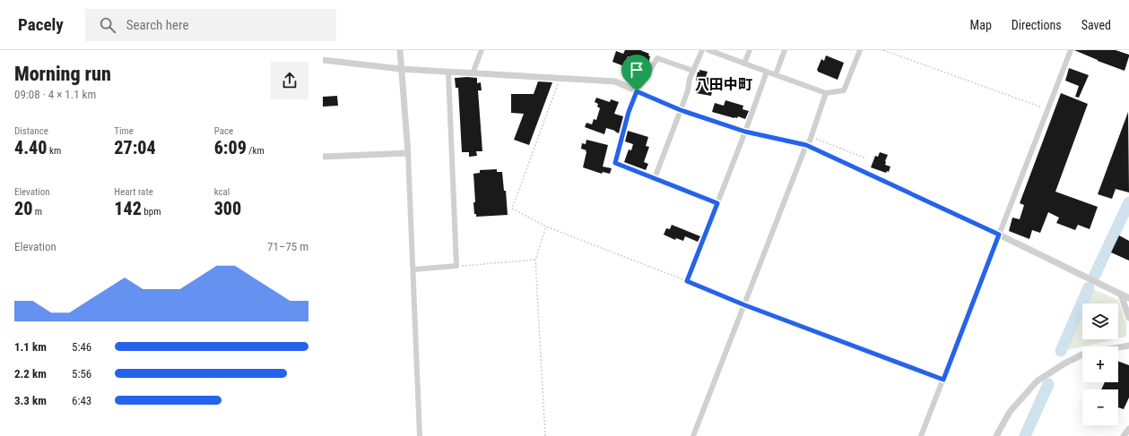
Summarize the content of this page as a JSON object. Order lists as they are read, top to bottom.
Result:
{
  "districts": ["八田中町"],
  "page": {
    "header": "Pacely",
    "search": "Search here",
    "nav": ["Map", "Directions", "Saved"],
    "heading": ["Morning run", "09:08 · 4 × 1.1 km"],
    "stats": [
      ["Distance", "4.40 km"],
      ["Time", "27:04"],
      ["Pace", "6:09 /km"],
      ["Elevation", "20 m"],
      ["Heart rate", "142 bpm"],
      ["kcal", "300"]
    ],
    "chart": ["Elevation", "71–75 m"],
    "map_buttons": ["+", "−"],
    "list": [
      {
        "name": "1.1 km",
        "note": "5:46"
      },
      {
        "name": "2.2 km",
        "note": "5:56"
      },
      {
        "name": "3.3 km",
        "note": "6:43"
      }
    ]
  }
}
